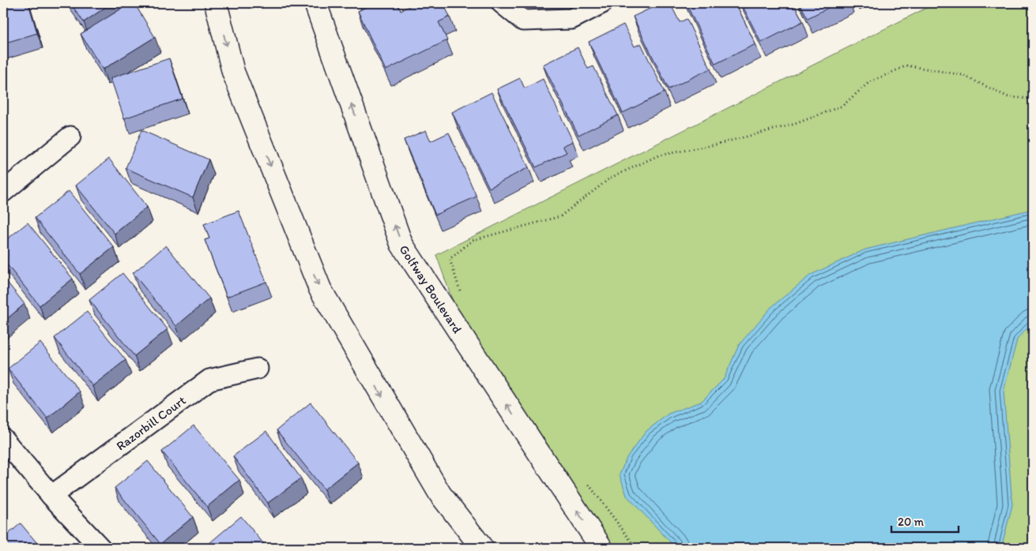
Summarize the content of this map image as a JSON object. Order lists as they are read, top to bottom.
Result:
{
  "streets": {
    "street": ["Golfway Boulevard", "Razorbill Court"]
  },
  "scale_bar": "20 m"
}
